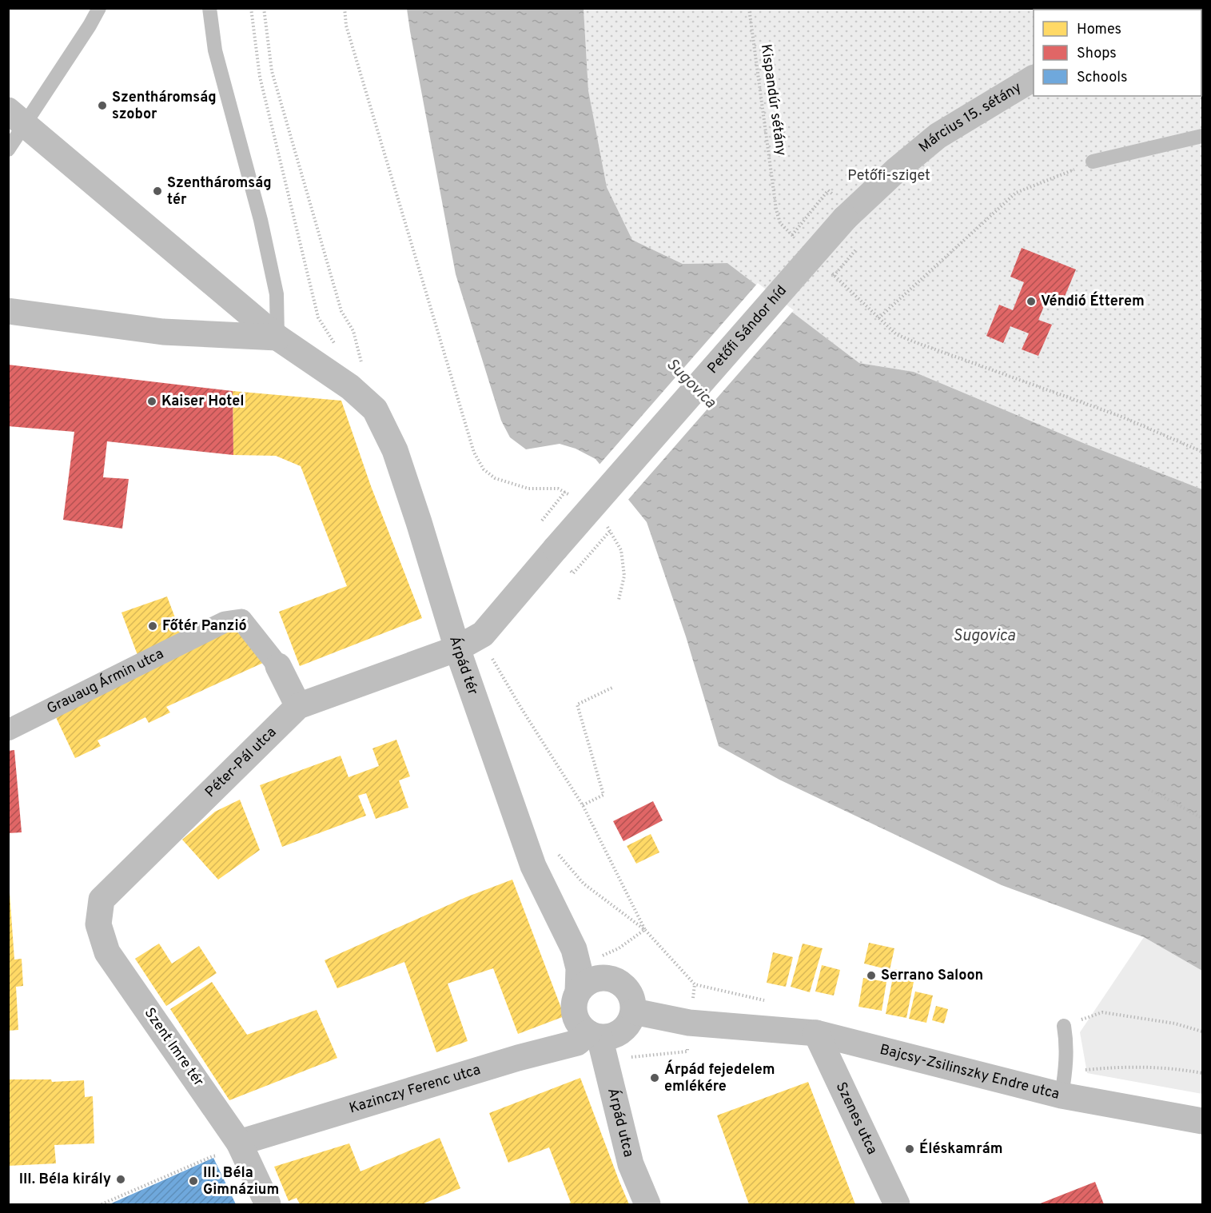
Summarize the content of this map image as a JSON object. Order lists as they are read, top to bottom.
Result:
{
  "streets": {
    "street": [
      "Március 15. sétány",
      "Petőfi Sándor híd",
      "Árpád tér",
      "Grauaug Ármin utca",
      "Péter-Pál utca",
      "Szent Imre tér",
      "Bajcsy-Zsilinszky Endre utca",
      "Kazinczy Ferenc utca",
      "Szenes utca",
      "Árpád utca"
    ],
    "path": ["Kispandúr sétány"]
  },
  "crossings": [
    ["Március 15. sétány", "Petőfi Sándor híd"],
    ["Petőfi Sándor híd", "Árpád tér"],
    ["Petőfi Sándor híd", "Péter-Pál utca"],
    ["Árpád tér", "Péter-Pál utca"],
    ["Árpád tér", "Bajcsy-Zsilinszky Endre utca"],
    ["Árpád tér", "Kazinczy Ferenc utca"],
    ["Árpád tér", "Árpád utca"],
    ["Grauaug Ármin utca", "Péter-Pál utca"],
    ["Péter-Pál utca", "Szent Imre tér"],
    ["Szent Imre tér", "Kazinczy Ferenc utca"],
    ["Bajcsy-Zsilinszky Endre utca", "Kazinczy Ferenc utca"],
    ["Bajcsy-Zsilinszky Endre utca", "Szenes utca"],
    ["Bajcsy-Zsilinszky Endre utca", "Árpád utca"],
    ["Kazinczy Ferenc utca", "Árpád utca"]
  ],
  "water": ["Sugovica"],
  "parks": ["Petőfi-sziget"],
  "places": [
    "Szentháromság szobor",
    "Szentháromság tér",
    "Véndió Étterem",
    "Kaiser Hotel",
    "Főtér Panzió",
    "Serrano Saloon",
    "Árpád fejedelem emlékére",
    "Éléskamrám",
    "III. Béla király",
    "III. Béla Gimnázium"
  ],
  "legend": ["Homes", "Shops", "Schools"]
}
